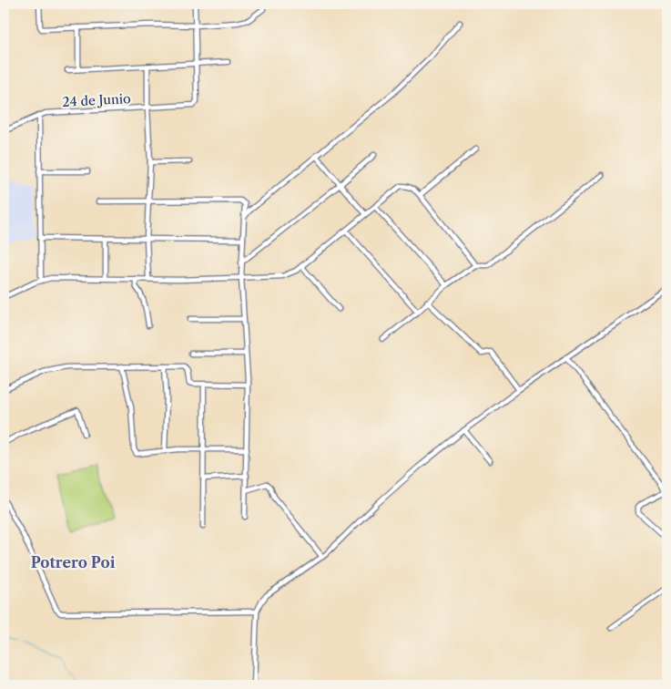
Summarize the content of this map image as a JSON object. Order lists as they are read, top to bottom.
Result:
{
  "streets": {
    "street": ["24 de Junio"]
  },
  "districts": ["Potrero Poi"]
}
